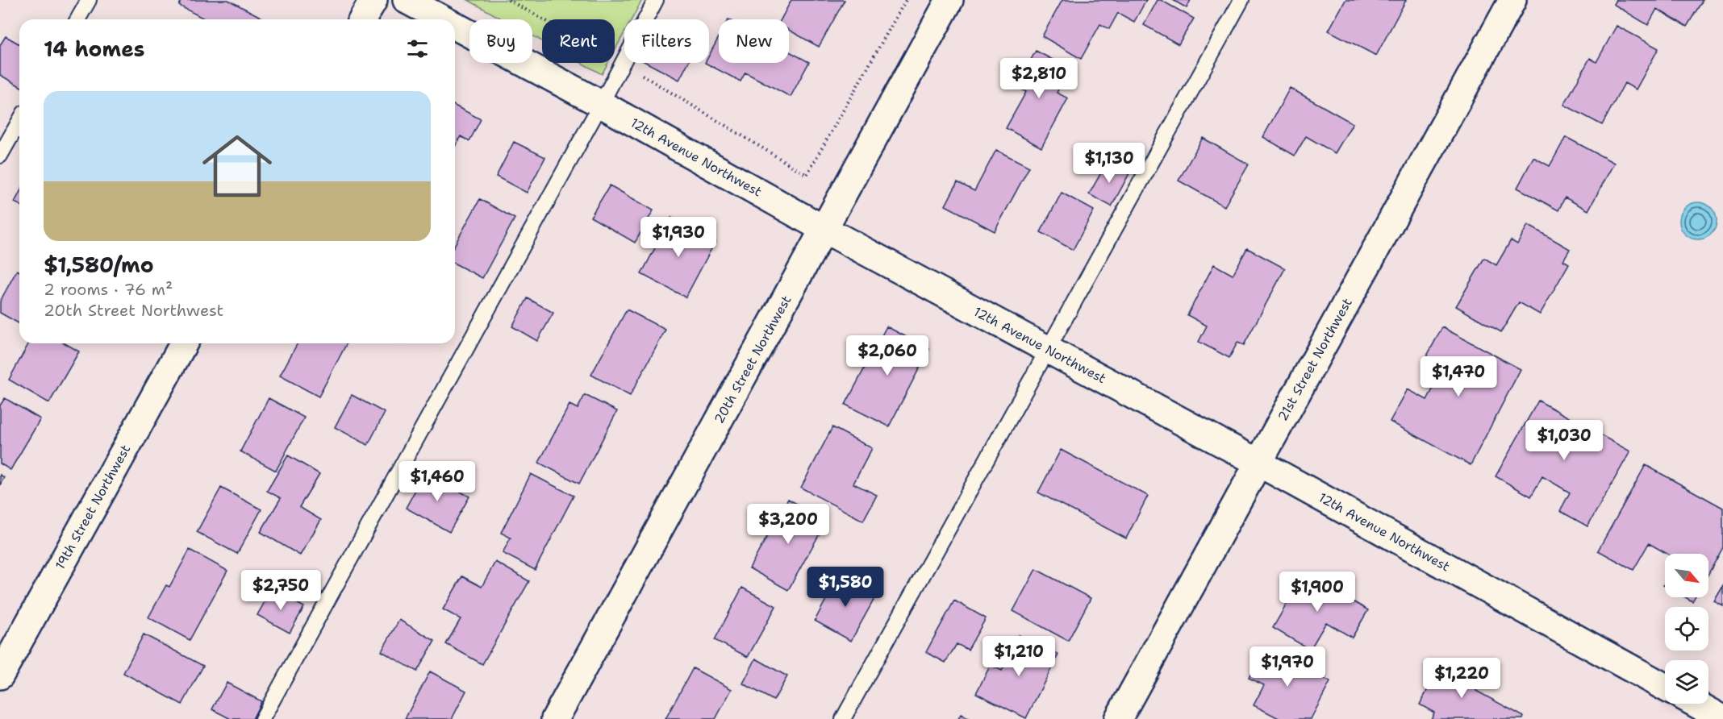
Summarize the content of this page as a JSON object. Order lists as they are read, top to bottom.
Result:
{
  "streets": {
    "street": [
      "12th Avenue Northwest",
      "20th Street Northwest",
      "21st Street Northwest",
      "19th Street Northwest"
    ]
  },
  "crossings": [
    ["12th Avenue Northwest", "20th Street Northwest"],
    ["12th Avenue Northwest", "21st Street Northwest"]
  ],
  "north": "bottom right",
  "page": {
    "chip": [
      "Buy",
      "Rent",
      "Filters",
      "New"
    ],
    "heading": "14 homes",
    "price": [
      "$2,810",
      "$1,130",
      "$1,930",
      "$2,060",
      "$1,470",
      "$1,030",
      "$1,460",
      "$3,200",
      "$1,580",
      "$2,750",
      "$1,900",
      "$1,210",
      "$1,970",
      "$1,220"
    ],
    "list": [
      {
        "name": "$1,580/mo",
        "note": "2 rooms · 76 m² · 20th Street Northwest"
      }
    ]
  }
}
